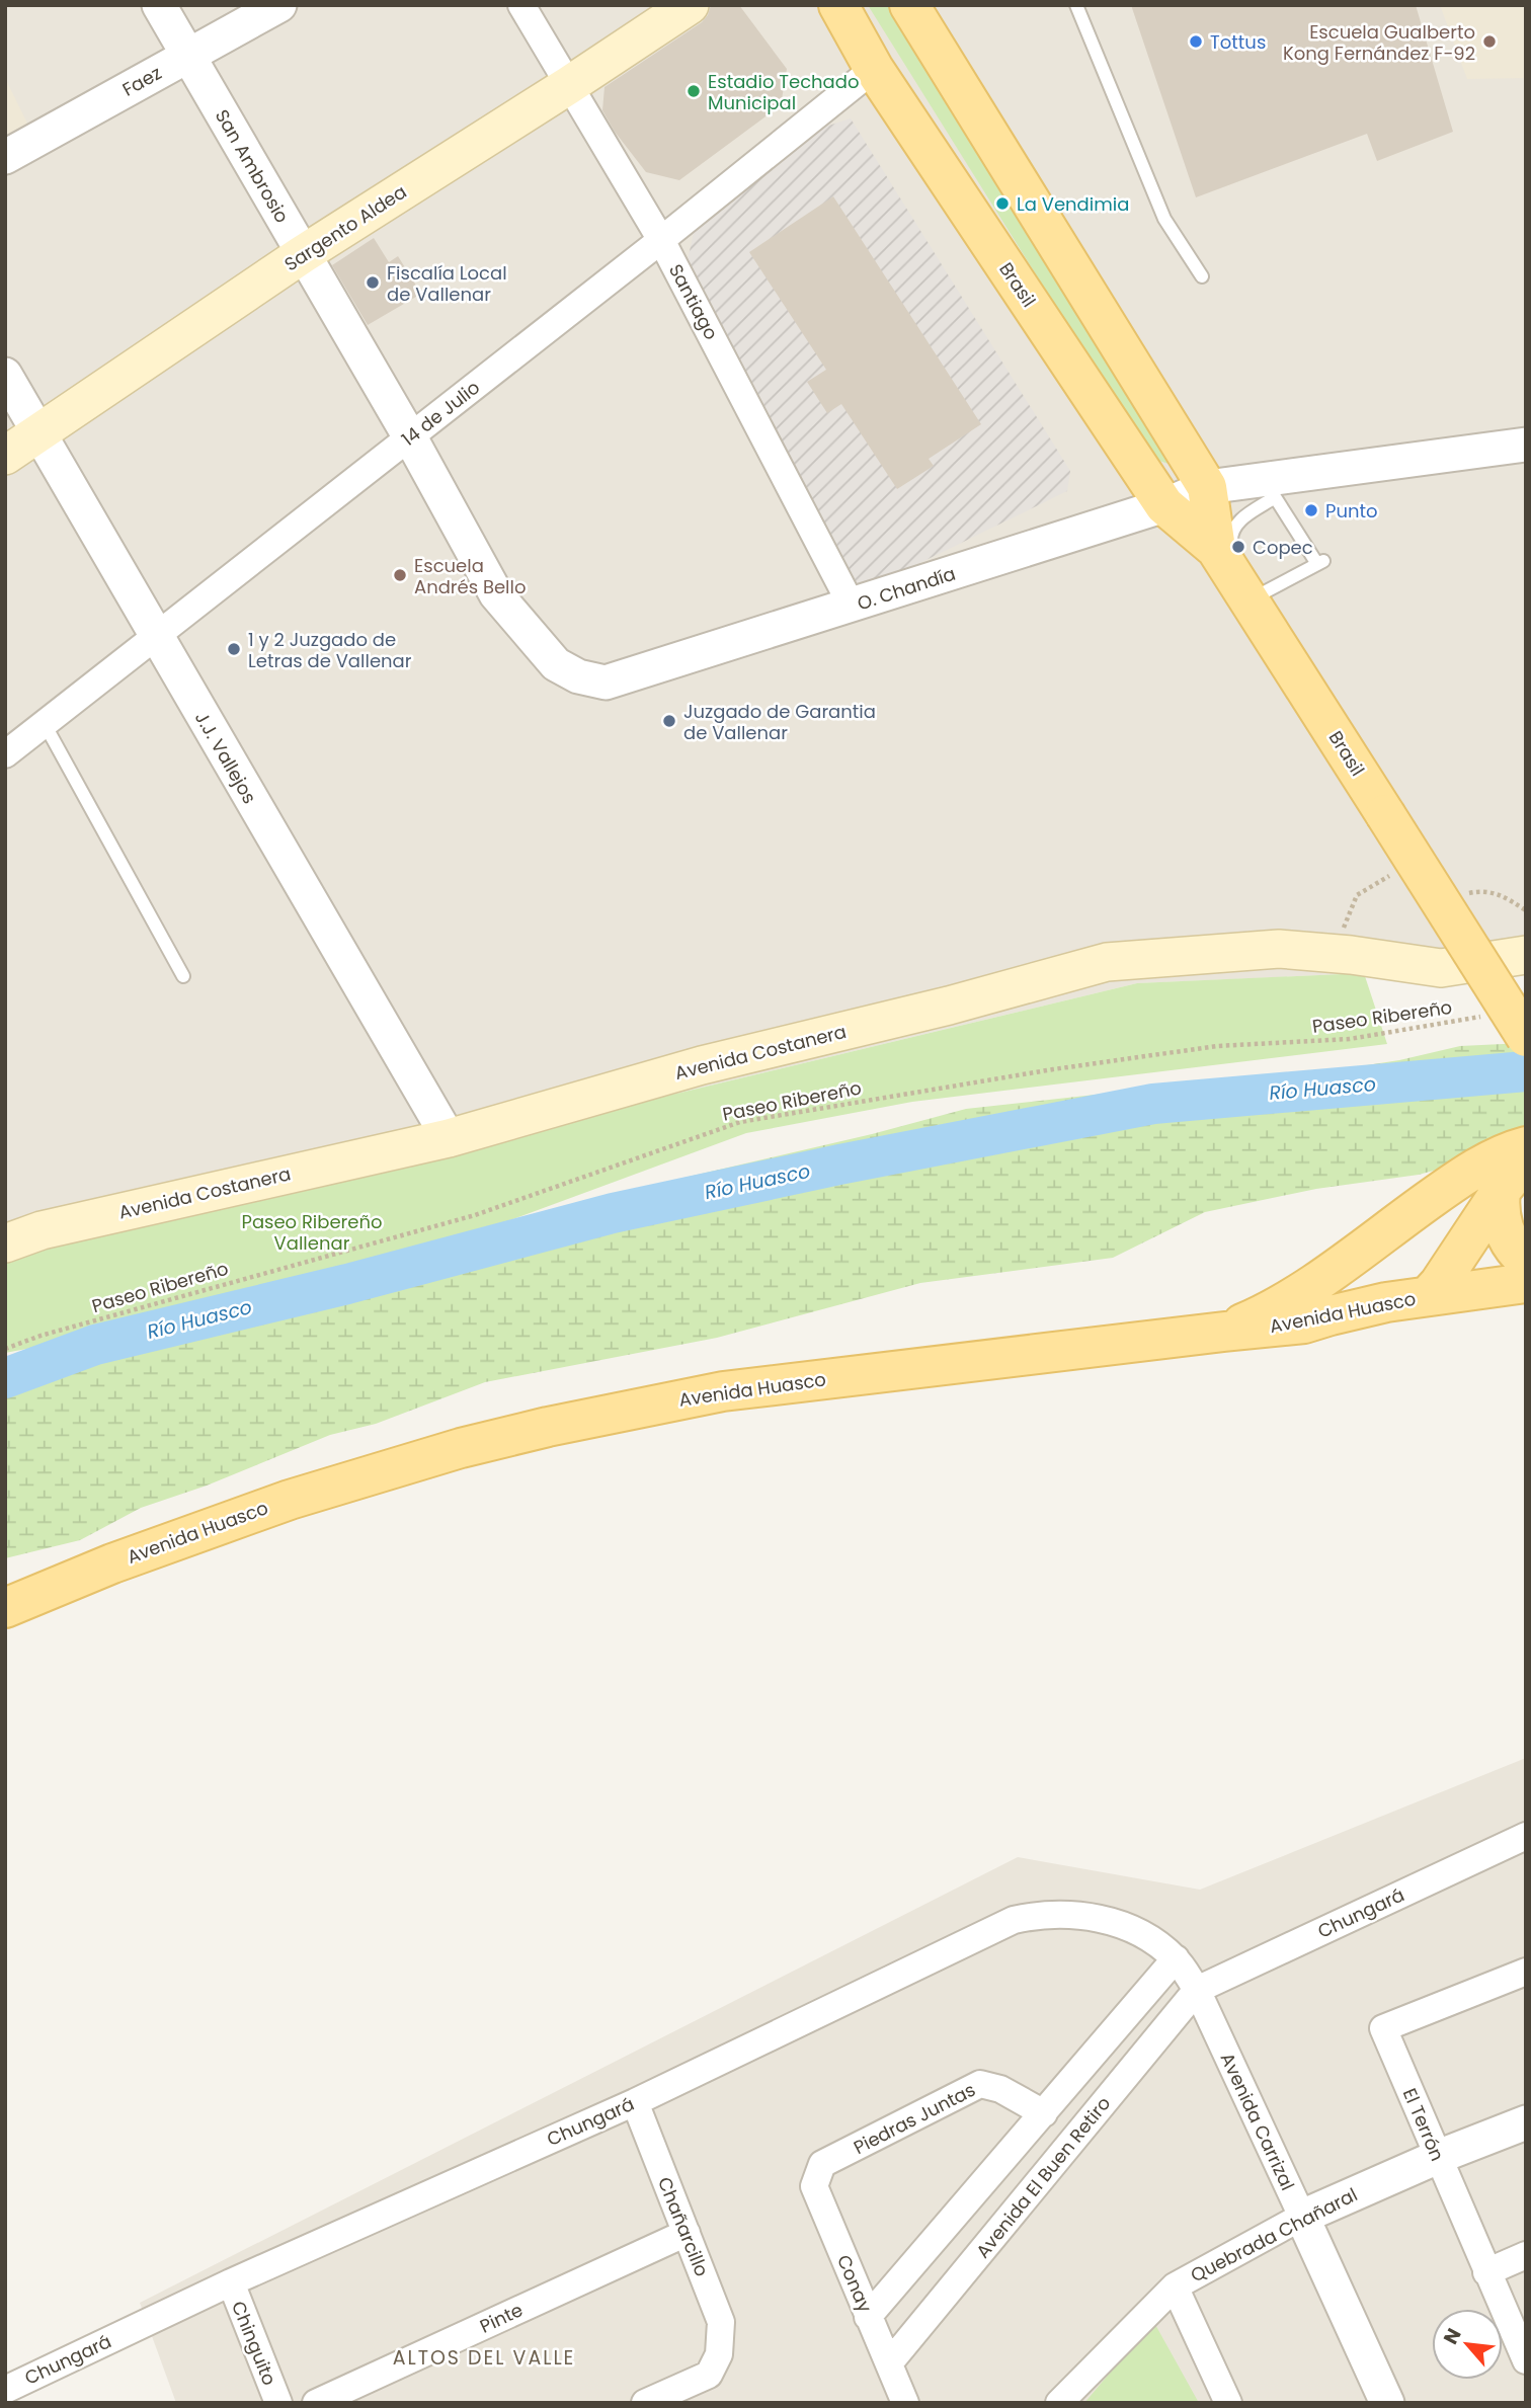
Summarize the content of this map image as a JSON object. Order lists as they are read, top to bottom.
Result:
{
  "streets": {
    "main road": [
      "Sargento Aldea",
      "Brasil",
      "Avenida Costanera",
      "Avenida Huasco"
    ],
    "street": [
      "Faez",
      "San Ambrosio",
      "Santiago",
      "14 de Julio",
      "O. Chandía",
      "J.J. Vallejos",
      "Chungará",
      "Piedras Juntas",
      "Avenida Carrizal",
      "El Terrón",
      "Avenida El Buen Retiro",
      "Chañarcillo",
      "Quebrada Chañaral",
      "Conay",
      "Pinte",
      "Chinguito"
    ],
    "path": ["Paseo Ribereño"]
  },
  "crossings": [
    ["Faez", "San Ambrosio"],
    ["San Ambrosio", "Sargento Aldea"],
    ["San Ambrosio", "14 de Julio"],
    ["San Ambrosio", "O. Chandía"],
    ["Sargento Aldea", "Santiago"],
    ["Sargento Aldea", "J.J. Vallejos"],
    ["Brasil", "14 de Julio"],
    ["Brasil", "O. Chandía"],
    ["Santiago", "14 de Julio"],
    ["Santiago", "O. Chandía"],
    ["14 de Julio", "O. Chandía"],
    ["14 de Julio", "J.J. Vallejos"],
    ["J.J. Vallejos", "Avenida Costanera"],
    ["Chungará", "Avenida Carrizal"],
    ["Chungará", "Avenida El Buen Retiro"],
    ["Chungará", "Chañarcillo"],
    ["Chungará", "Chinguito"],
    ["Piedras Juntas", "Conay"],
    ["Avenida Carrizal", "Avenida El Buen Retiro"],
    ["Avenida Carrizal", "Quebrada Chañaral"],
    ["El Terrón", "Quebrada Chañaral"],
    ["Avenida El Buen Retiro", "Conay"],
    ["Chañarcillo", "Pinte"]
  ],
  "districts": ["ALTOS DEL VALLE"],
  "water": ["Río Huasco"],
  "parks": ["Paseo Ribereño Vallenar"],
  "places": [
    "Tottus",
    "Escuela Gualberto Kong Fernández F-92",
    "Estadio Techado Municipal",
    "La Vendimia",
    "Fiscalía Local de Vallenar",
    "Punto",
    "Copec",
    "Escuela Andrés Bello",
    "1 y 2 Juzgado de Letras de Vallenar",
    "Juzgado de Garantia de Vallenar"
  ],
  "north": "top left"
}
